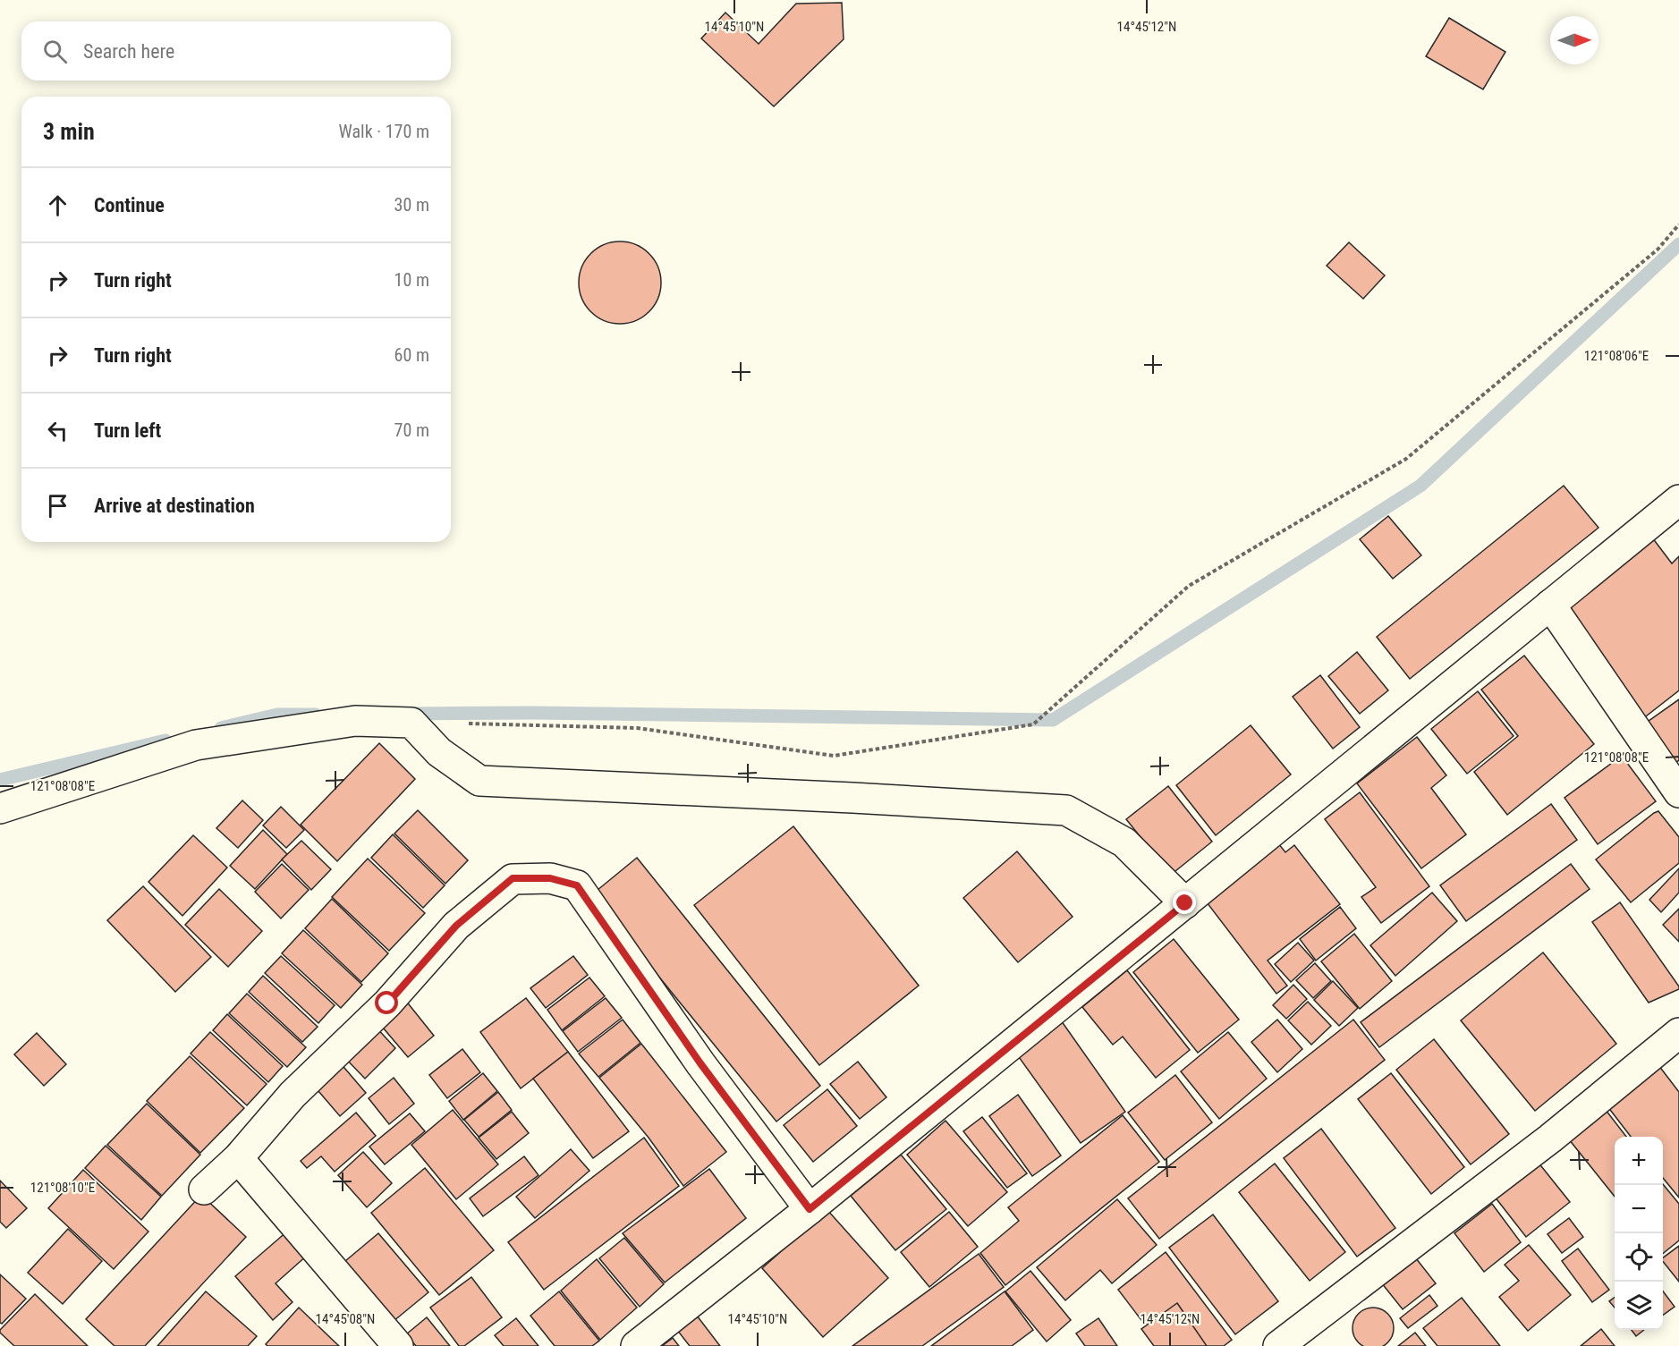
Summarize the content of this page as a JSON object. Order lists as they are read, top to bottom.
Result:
{
  "north": "right",
  "page": {
    "search": "Search here",
    "heading": ["3 min", "Walk · 170 m"],
    "list": [
      ["Continue", "30 m"],
      ["Turn right", "10 m"],
      ["Turn right", "60 m"],
      ["Turn left", "70 m"],
      "Arrive at destination"
    ],
    "map_buttons": ["+", "−"]
  },
  "coordinates": [
    "14°45'10\"N",
    "14°45'12\"N",
    "121°08'06\"E",
    "121°08'08\"E",
    "121°08'10\"E",
    "14°45'08\"N"
  ]
}
